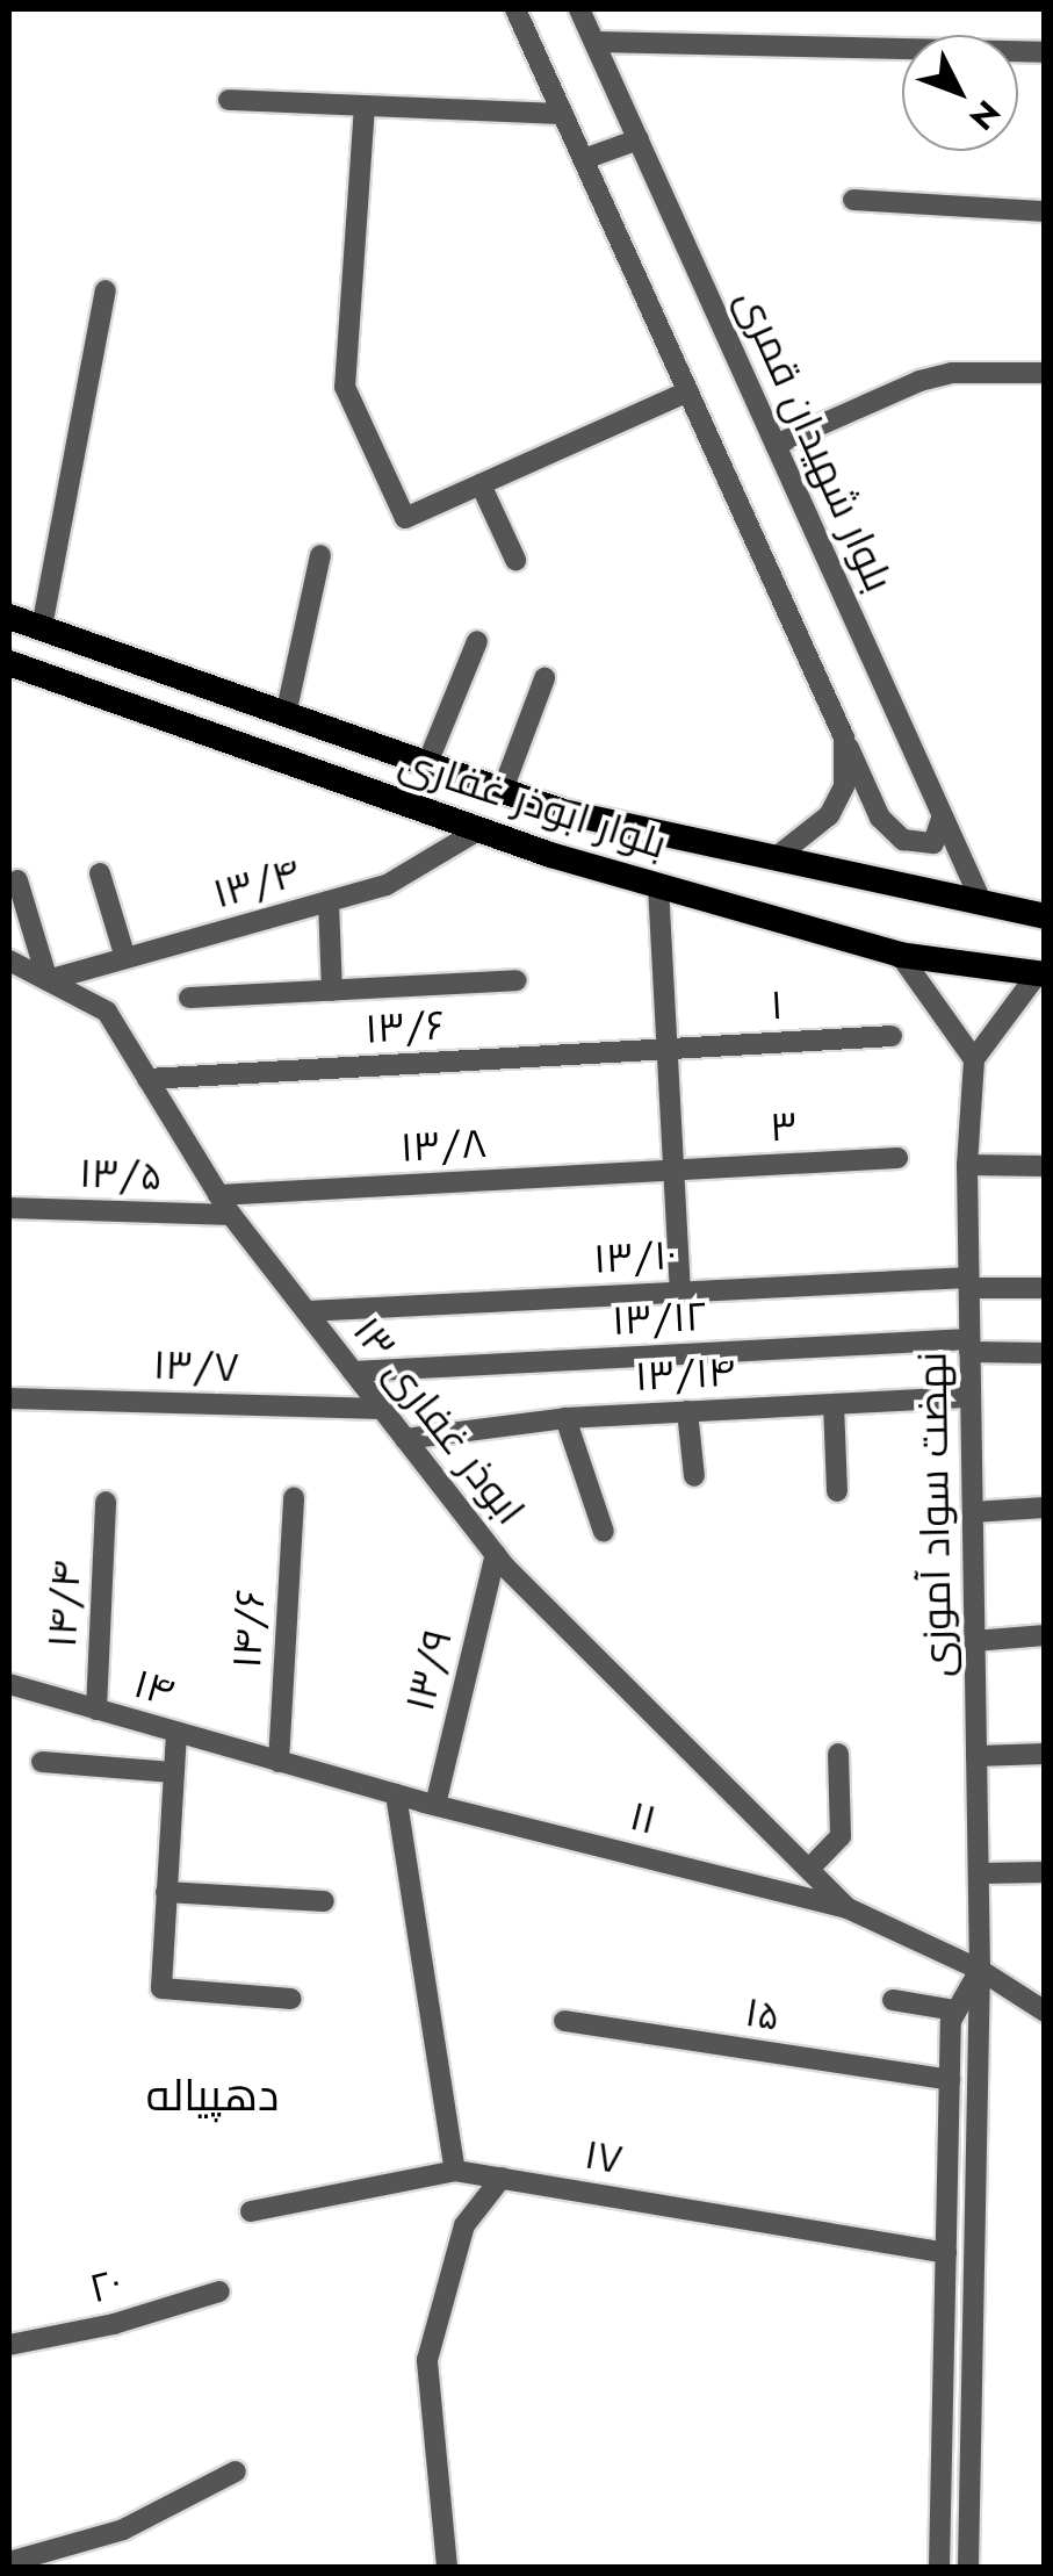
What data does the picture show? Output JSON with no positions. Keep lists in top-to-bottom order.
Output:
{
  "streets": {
    "main road": ["بلوار ابوذر غفاری"],
    "street": [
      "بلوار شهیدان قمری",
      "۱۳/۴",
      "۱",
      "۱۳/۶",
      "۳",
      "۱۳/۸",
      "۱۳/۵",
      "۱۳/۱۰",
      "۱۳/۱۲",
      "۱۳/۷",
      "۱۳/۱۴",
      "۱۳ ابوذر غفاری",
      "نهضت سواد آموزی",
      "۱۴/۴",
      "۱۴/۶",
      "۱۳/۹",
      "۱۴",
      "۱۱",
      "۱۵",
      "۱۷",
      "۲۰"
    ]
  },
  "crossings": [
    ["بلوار شهیدان قمری", "بلوار ابوذر غفاری"],
    ["بلوار ابوذر غفاری", "۱۳/۴"],
    ["۱۳/۴", "۱۳ ابوذر غفاری"],
    ["۱", "۱۳/۶"],
    ["۱۳/۶", "۱۳ ابوذر غفاری"],
    ["۳", "۱۳/۸"],
    ["۱۳/۸", "۱۳ ابوذر غفاری"],
    ["۱۳/۵", "۱۳ ابوذر غفاری"],
    ["۱۳/۱۰", "۱۳ ابوذر غفاری"],
    ["۱۳/۱۰", "نهضت سواد آموزی"],
    ["۱۳/۱۲", "۱۳ ابوذر غفاری"],
    ["۱۳/۱۲", "نهضت سواد آموزی"],
    ["۱۳/۷", "۱۳ ابوذر غفاری"],
    ["۱۳/۱۴", "۱۳ ابوذر غفاری"],
    ["۱۳/۱۴", "نهضت سواد آموزی"],
    ["۱۳ ابوذر غفاری", "۱۳/۹"],
    ["۱۳ ابوذر غفاری", "۱۱"],
    ["نهضت سواد آموزی", "۱۱"],
    ["۱۴/۴", "۱۴"],
    ["۱۴/۶", "۱۴"],
    ["۱۴/۶", "۱۱"],
    ["۱۳/۹", "۱۱"],
    ["۱۴", "۱۱"]
  ],
  "districts": ["دهپیاله"],
  "north": "bottom right"
}
